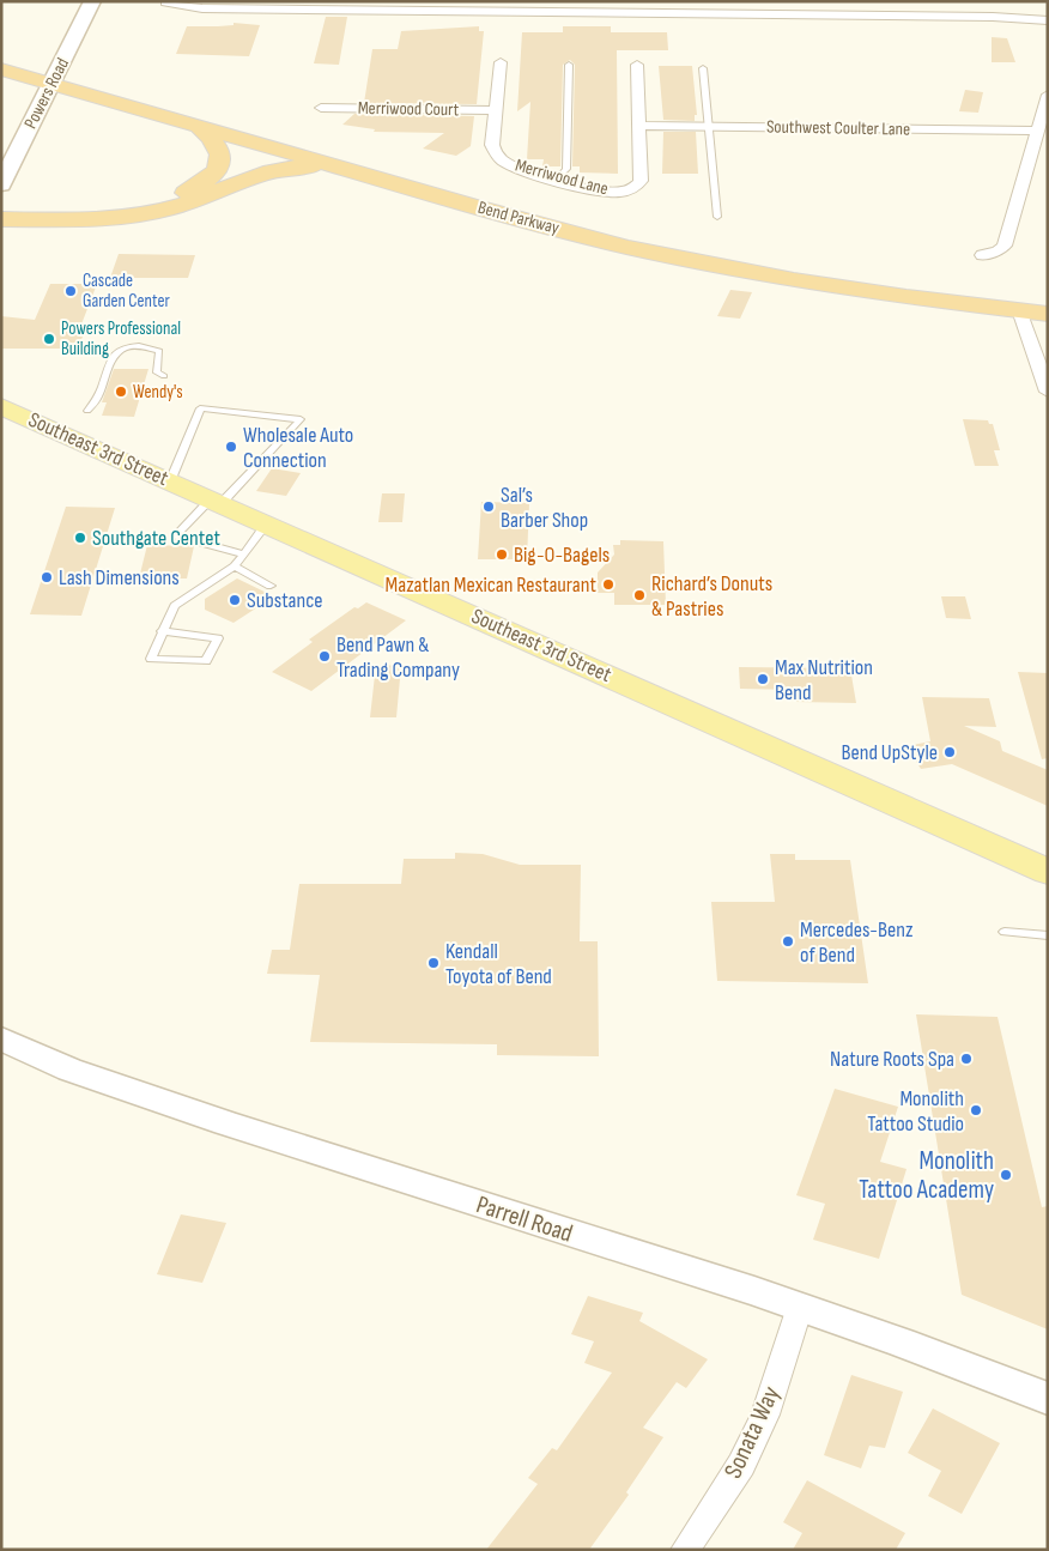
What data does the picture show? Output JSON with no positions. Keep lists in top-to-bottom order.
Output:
{
  "streets": {
    "highway": ["Bend Parkway"],
    "main road": ["Powers Road", "Southeast 3rd Street"],
    "street": [
      "Merriwood Court",
      "Southwest Coulter Lane",
      "Merriwood Lane",
      "Parrell Road",
      "Sonata Way"
    ]
  },
  "crossings": [
    ["Powers Road", "Bend Parkway"],
    ["Merriwood Court", "Merriwood Lane"],
    ["Southwest Coulter Lane", "Merriwood Lane"],
    ["Parrell Road", "Sonata Way"]
  ],
  "places": [
    "Cascade Garden Center",
    "Powers Professional Building",
    "Wendy's",
    "Wholesale Auto Connection",
    "Sal’s Barber Shop",
    "Southgate Centet",
    "Big-O-Bagels",
    "Lash Dimensions",
    "Mazatlan Mexican Restaurant",
    "Richard’s Donuts & Pastries",
    "Substance",
    "Bend Pawn & Trading Company",
    "Max Nutrition Bend",
    "Bend UpStyle",
    "Mercedes-Benz of Bend",
    "Kendall Toyota of Bend",
    "Nature Roots Spa",
    "Monolith Tattoo Studio",
    "Monolith Tattoo Academy"
  ]
}
